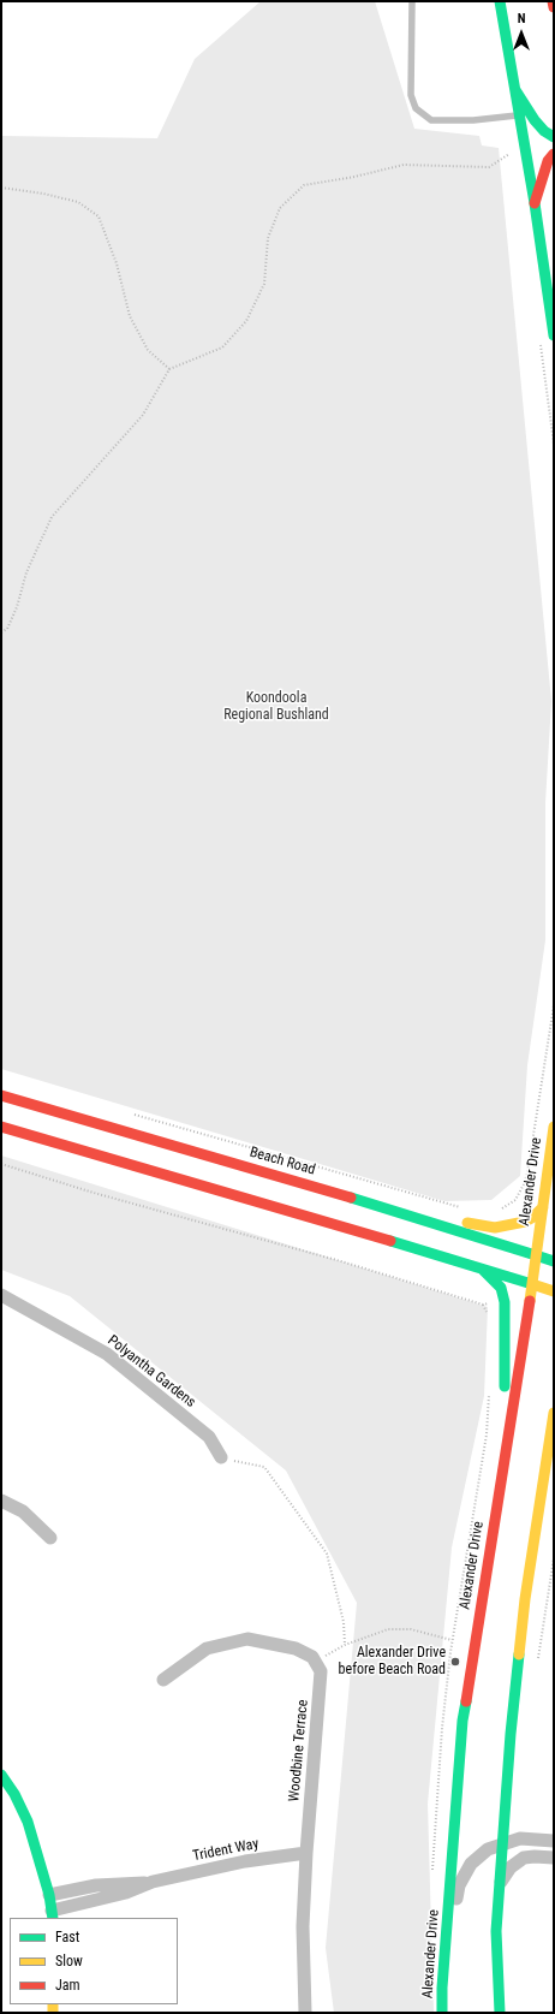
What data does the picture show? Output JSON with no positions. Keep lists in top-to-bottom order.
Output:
{
  "streets": {
    "main road": ["Beach Road", "Alexander Drive"],
    "street": ["Polyantha Gardens", "Woodbine Terrace", "Trident Way"]
  },
  "crossings": [
    ["Beach Road", "Alexander Drive"],
    ["Woodbine Terrace", "Trident Way"]
  ],
  "parks": ["Koondoola Regional Bushland"],
  "places": ["Alexander Drive before Beach Road"],
  "legend": ["Fast", "Slow", "Jam"],
  "north": "top"
}
